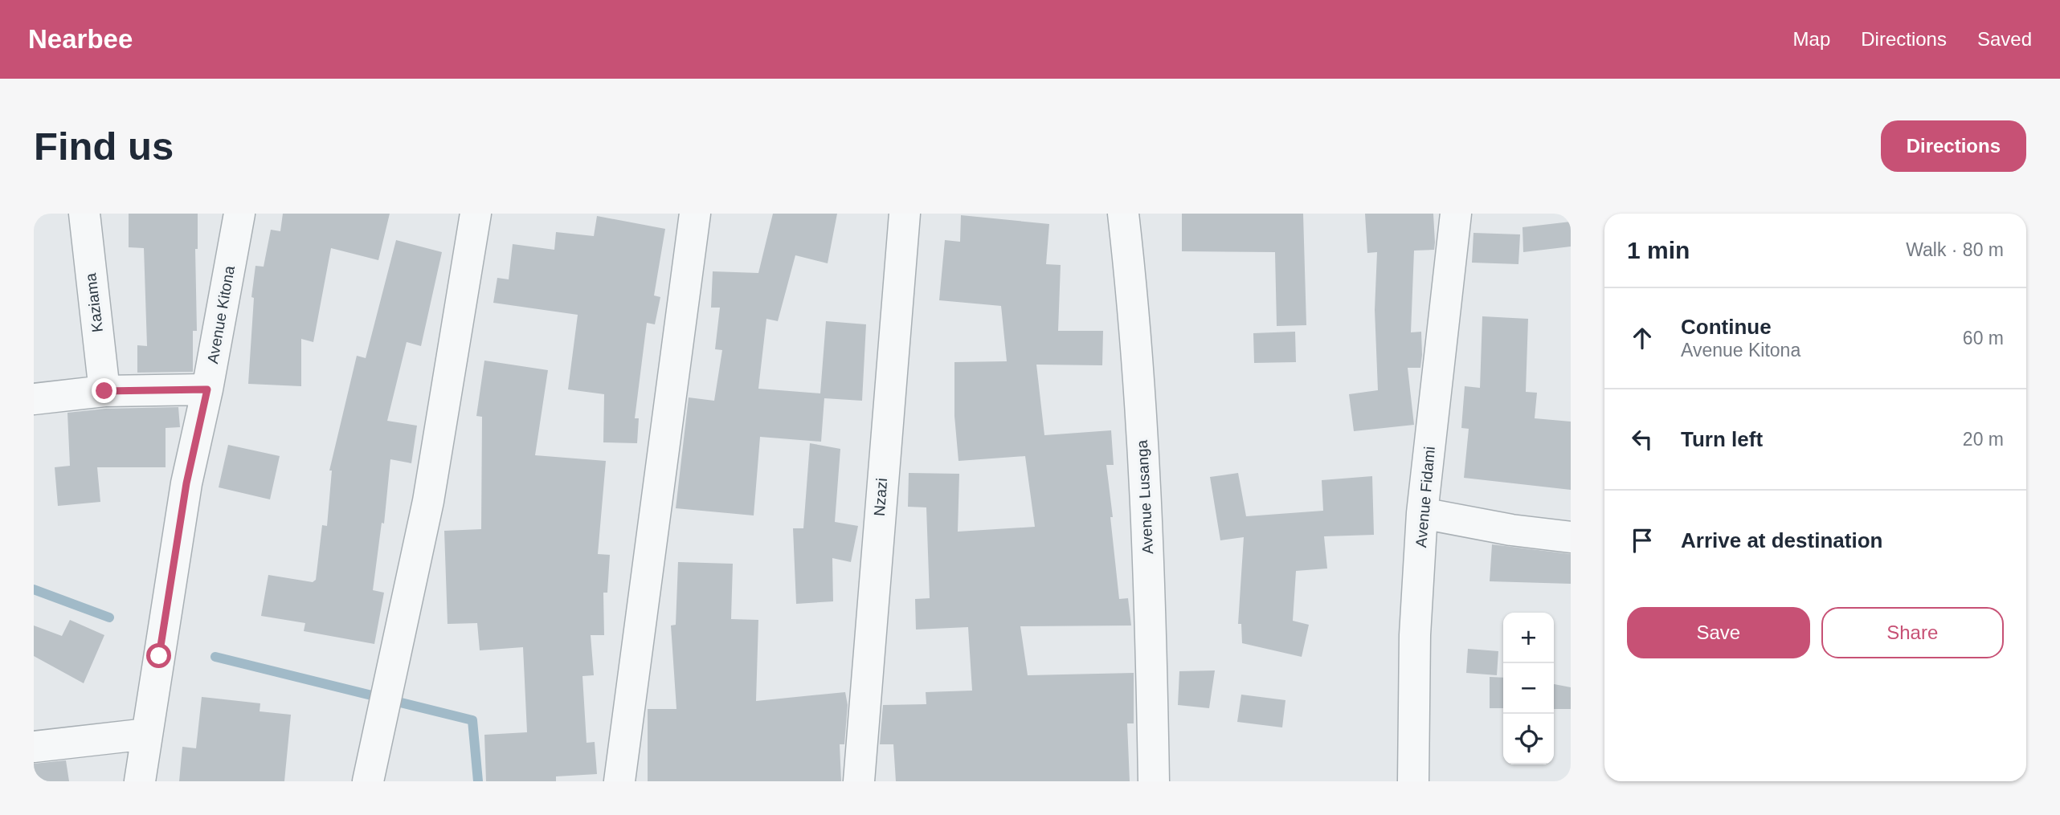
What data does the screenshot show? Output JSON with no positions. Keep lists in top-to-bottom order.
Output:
{
  "streets": {
    "street": [
      "Kaziama",
      "Avenue Kitona",
      "Nzazi",
      "Avenue Lusanga",
      "Avenue Fidami"
    ]
  },
  "page": {
    "header": "Nearbee",
    "nav": ["Map", "Directions", "Saved"],
    "buttons": [
      "Directions",
      ["Save", "Share"]
    ],
    "title": "Find us",
    "heading": ["1 min", "Walk · 80 m"],
    "list": [
      ["Continue", "Avenue Kitona", "60 m"],
      ["Turn left", "20 m"],
      "Arrive at destination"
    ],
    "map_buttons": ["+", "−"]
  }
}
